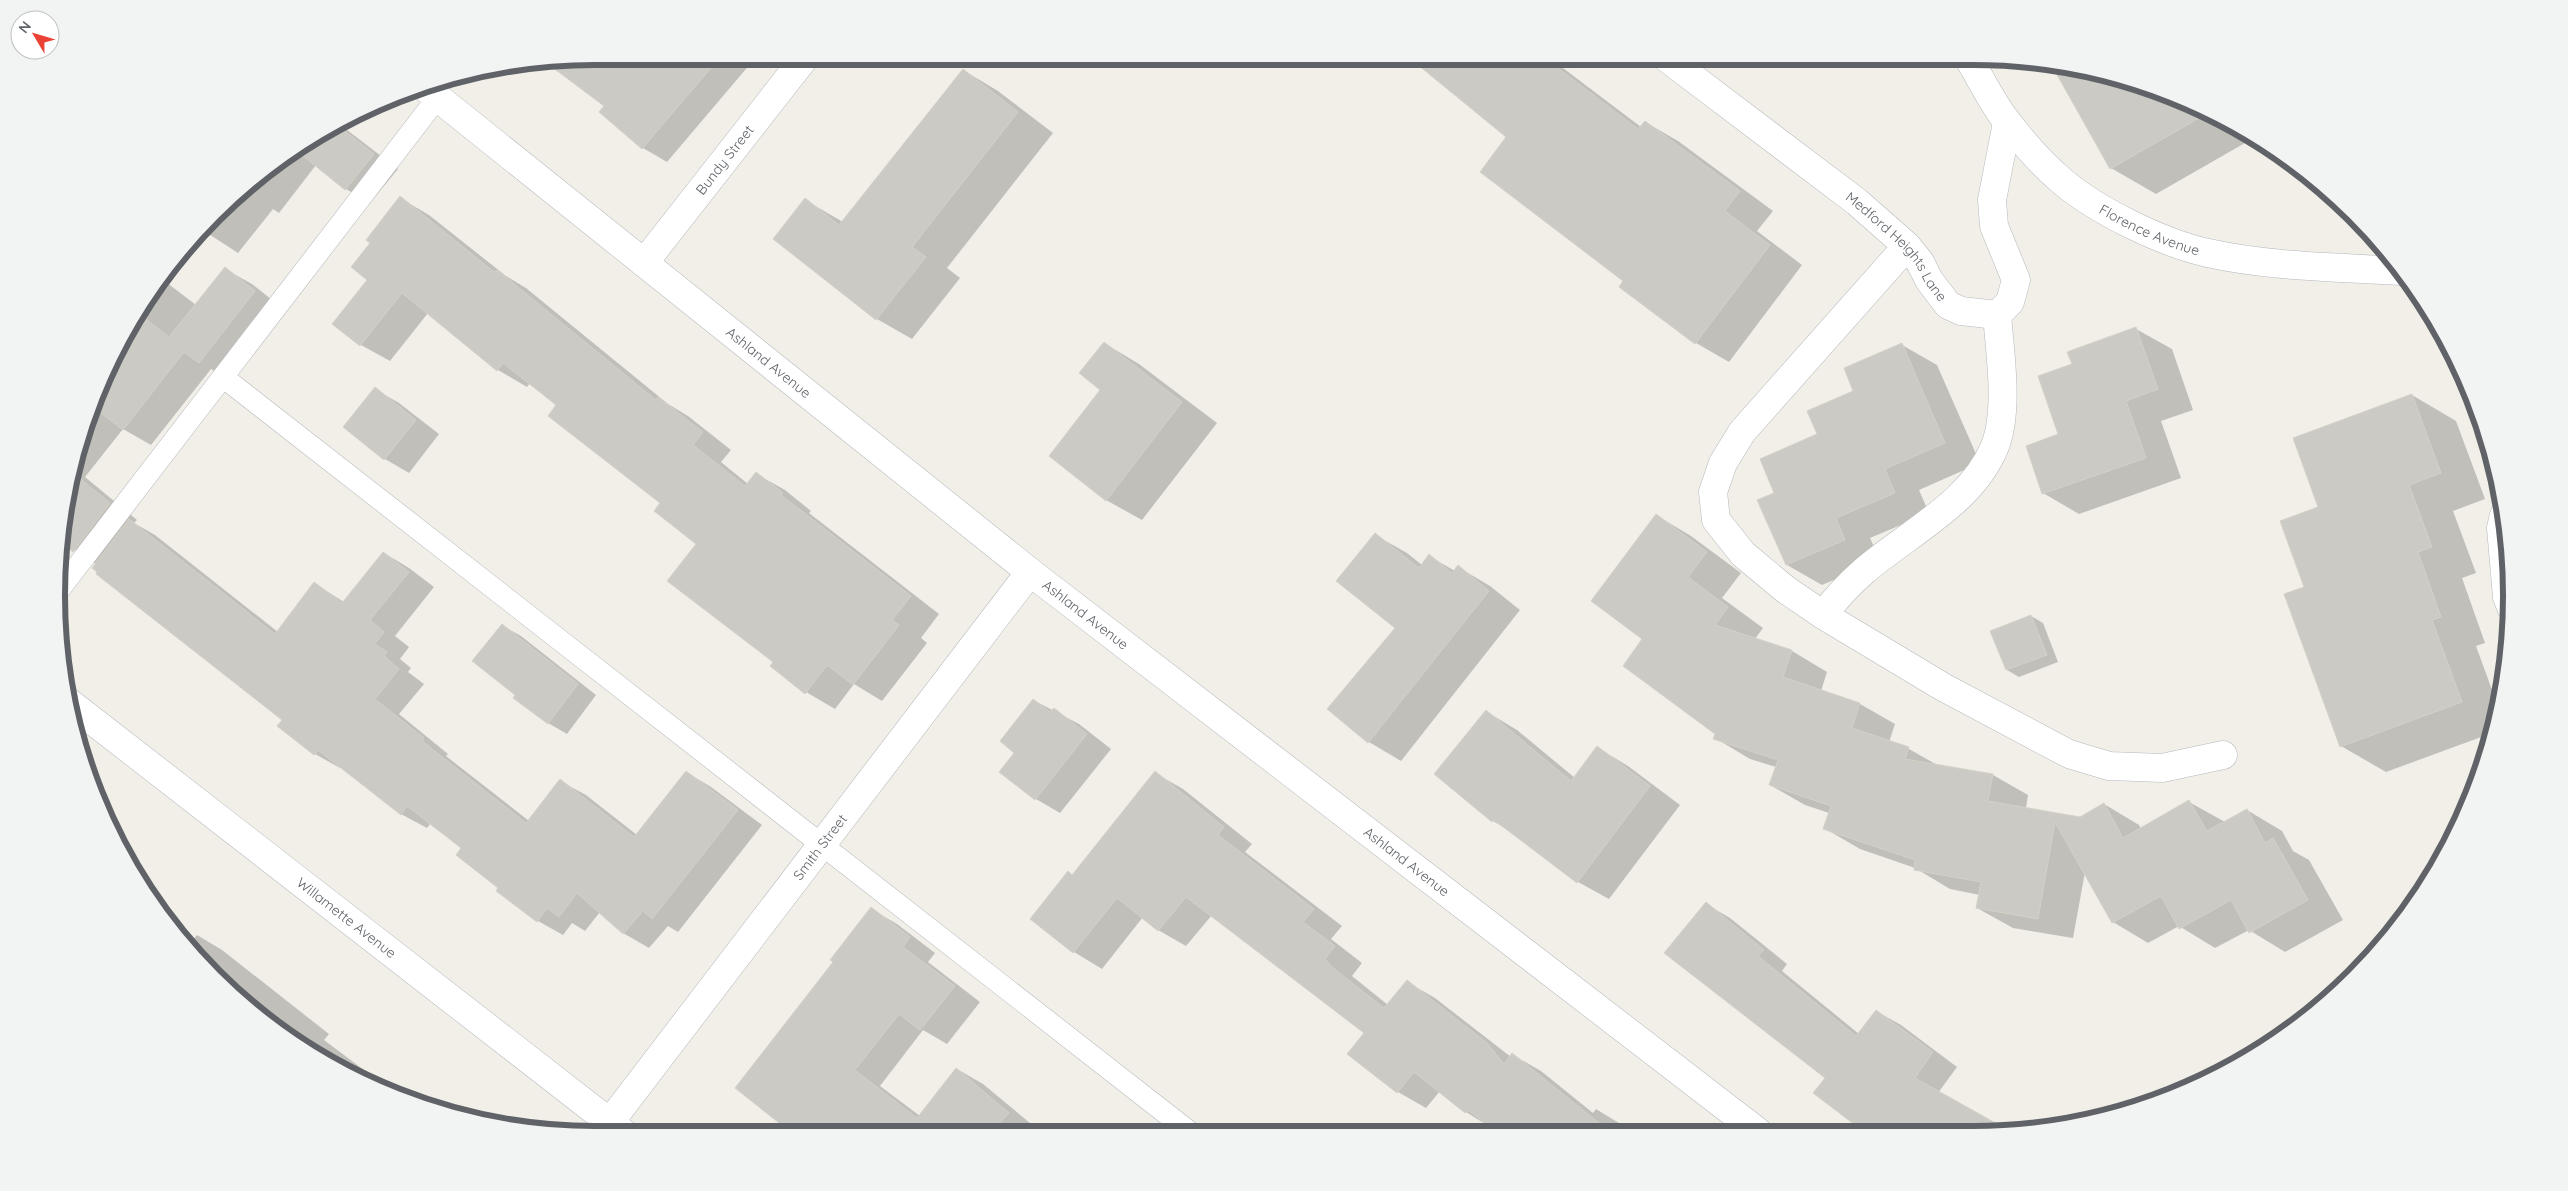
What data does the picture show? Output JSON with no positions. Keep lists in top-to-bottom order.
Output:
{
  "streets": {
    "street": [
      "Bundy Street",
      "Florence Avenue",
      "Medford Heights Lane",
      "Ashland Avenue",
      "Smith Street",
      "Willamette Avenue"
    ]
  },
  "crossings": [
    ["Bundy Street", "Ashland Avenue"],
    ["Ashland Avenue", "Smith Street"]
  ],
  "north": "top left"
}
